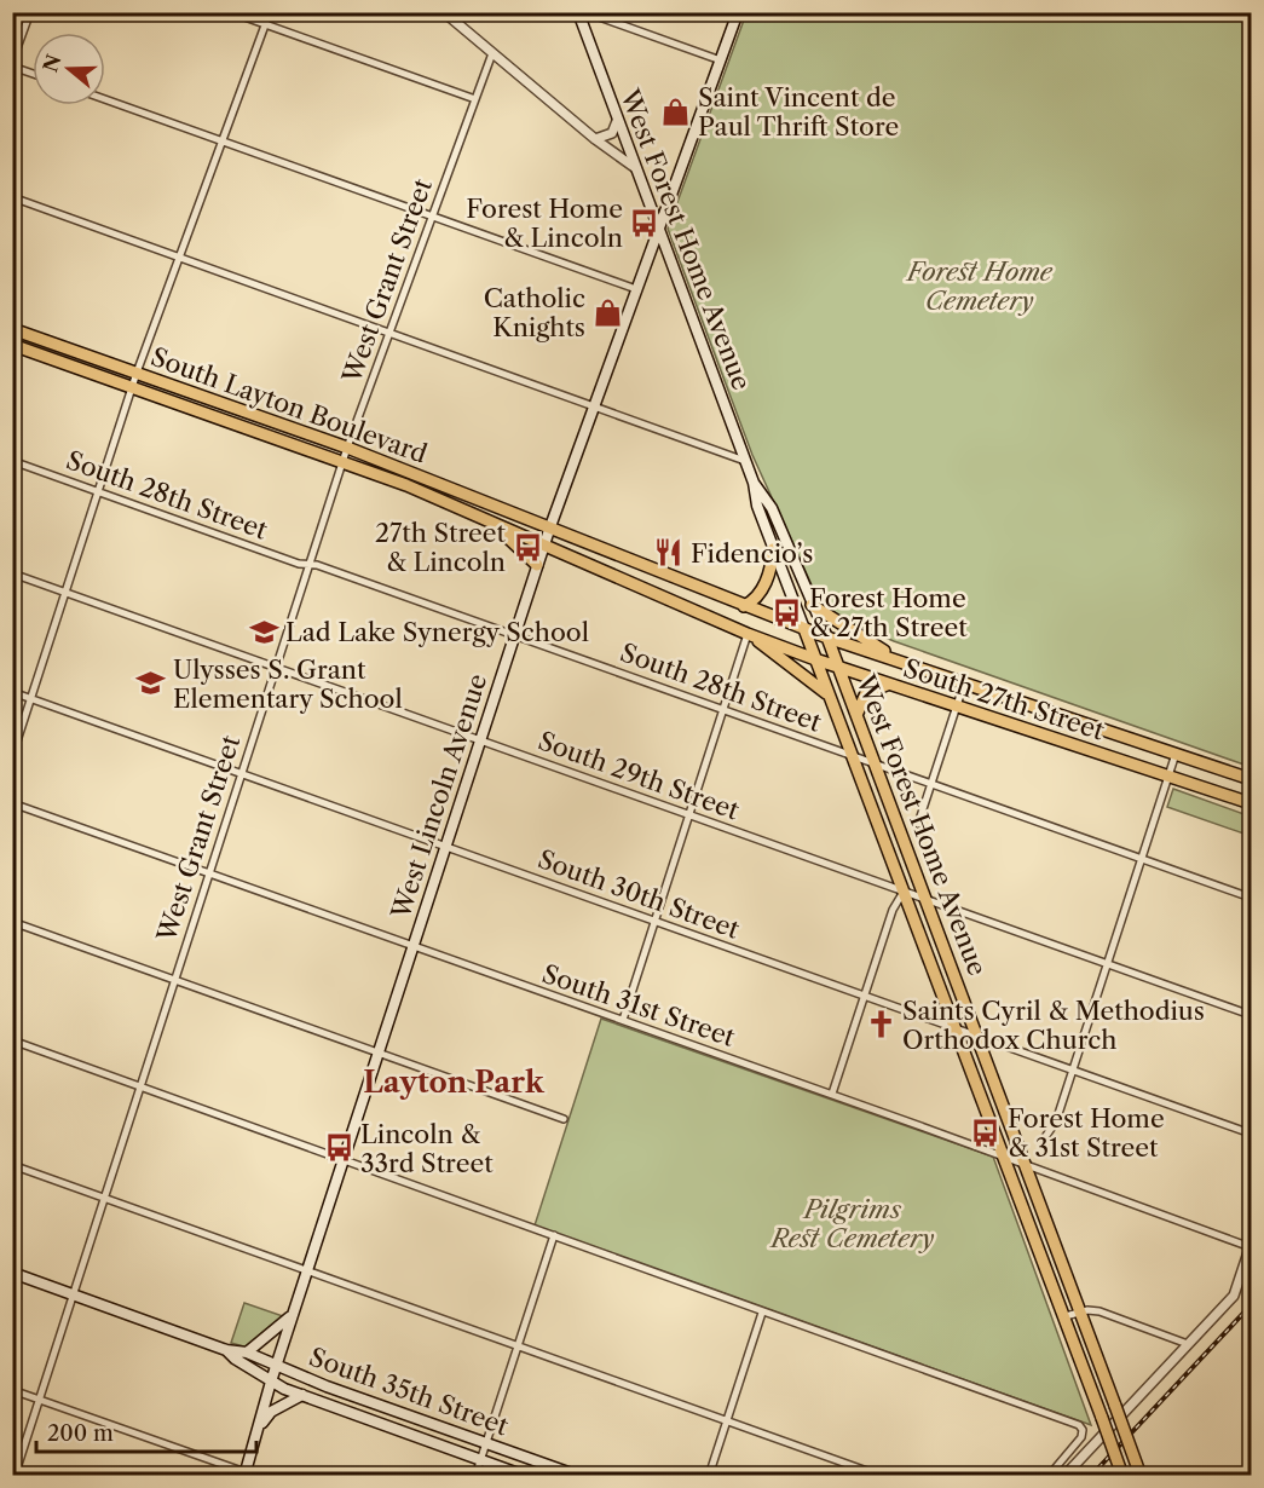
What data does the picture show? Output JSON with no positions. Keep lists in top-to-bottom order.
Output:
{
  "streets": {
    "main road": [
      "West Forest Home Avenue",
      "South Layton Boulevard",
      "South 27th Street",
      "West Lincoln Avenue",
      "South 35th Street"
    ],
    "street": [
      "West Grant Street",
      "South 28th Street",
      "South 29th Street",
      "South 30th Street",
      "South 31st Street"
    ]
  },
  "crossings": [
    ["West Forest Home Avenue", "South 28th Street"],
    ["West Forest Home Avenue", "South 27th Street"],
    ["West Forest Home Avenue", "South 29th Street"],
    ["West Forest Home Avenue", "West Lincoln Avenue"],
    ["West Forest Home Avenue", "South 30th Street"],
    ["West Forest Home Avenue", "South 31st Street"],
    ["West Grant Street", "South Layton Boulevard"],
    ["West Grant Street", "South 28th Street"],
    ["West Grant Street", "South 29th Street"],
    ["West Grant Street", "South 30th Street"],
    ["West Grant Street", "South 31st Street"],
    ["West Grant Street", "South 35th Street"],
    ["South Layton Boulevard", "South 27th Street"],
    ["South Layton Boulevard", "West Lincoln Avenue"],
    ["South 28th Street", "West Lincoln Avenue"],
    ["South 27th Street", "West Lincoln Avenue"],
    ["South 29th Street", "West Lincoln Avenue"],
    ["West Lincoln Avenue", "South 30th Street"],
    ["West Lincoln Avenue", "South 31st Street"],
    ["West Lincoln Avenue", "South 35th Street"]
  ],
  "districts": ["Layton Park"],
  "parks": ["Forest Home Cemetery", "Pilgrims Rest Cemetery"],
  "places": {
    "shop": ["Saint Vincent de Paul Thrift Store", "Catholic Knights"],
    "bus stop": [
      "Forest Home & Lincoln",
      "27th Street & Lincoln",
      "Forest Home & 27th Street",
      "Forest Home & 31st Street",
      "Lincoln & 33rd Street"
    ],
    "restaurant": ["Fidencio’s"],
    "school or university": ["Lad Lake Synergy School", "Ulysses S. Grant Elementary School"],
    "church": ["Saints Cyril & Methodius Orthodox Church"]
  },
  "scale_bar": "200 m",
  "north": "left"
}
